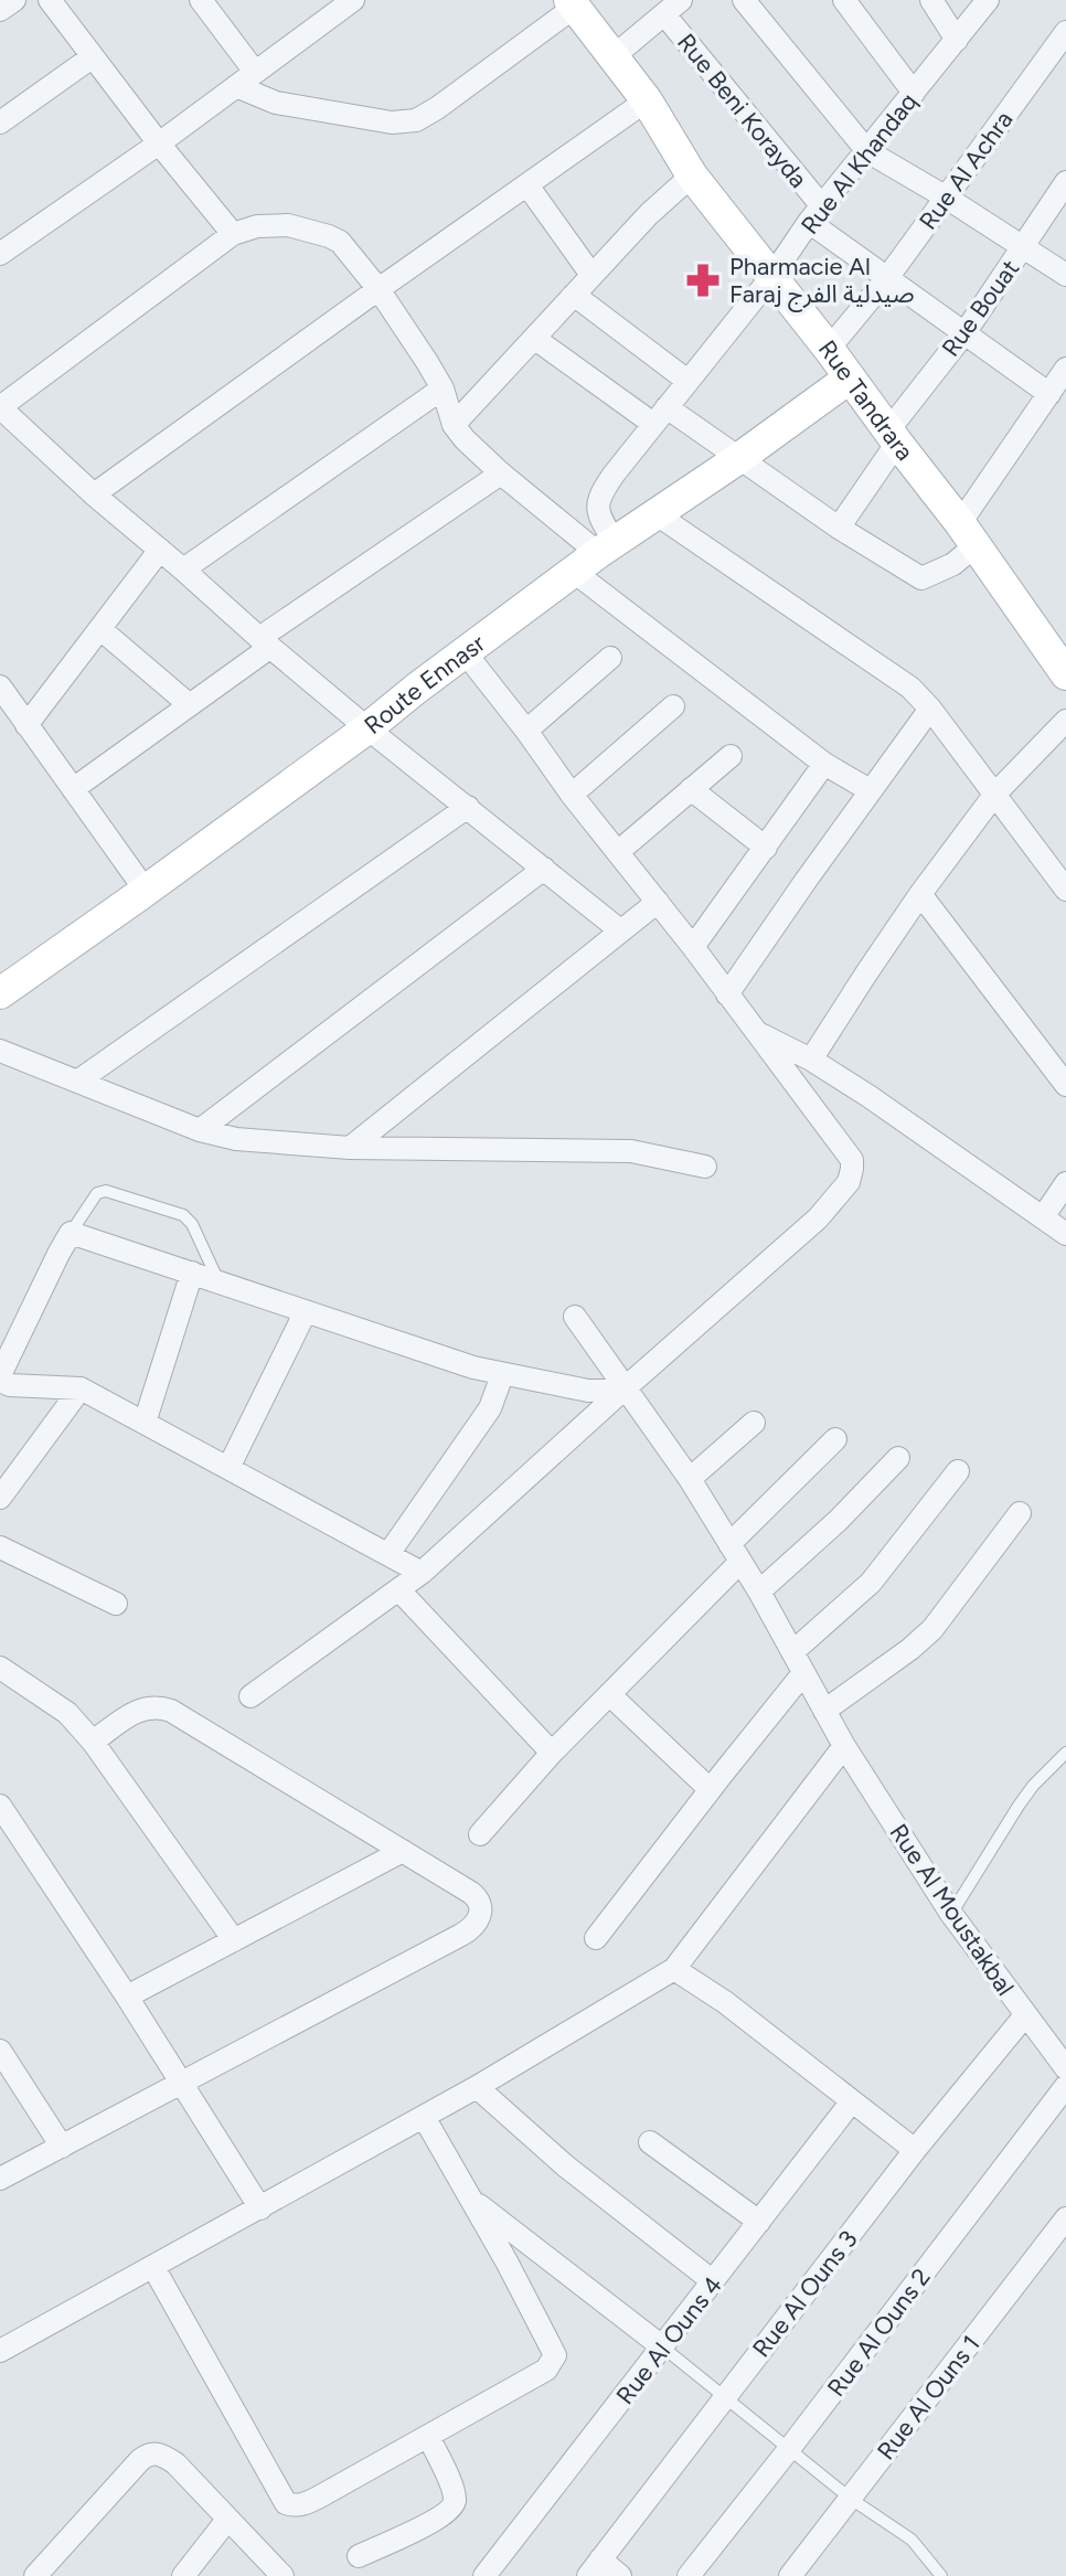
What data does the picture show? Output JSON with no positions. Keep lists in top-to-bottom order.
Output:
{
  "streets": {
    "main road": ["Rue Tandrara", "Route Ennasr"],
    "street": [
      "Rue Beni Korayda",
      "Rue Al Khandaq",
      "Rue Al Achra",
      "Rue Bouat",
      "Rue Al Moustakbal",
      "Rue Al Ouns 3",
      "Rue Al Ouns 2",
      "Rue Al Ouns 4",
      "Rue Al Ouns 1"
    ]
  },
  "crossings": [
    ["Rue Beni Korayda", "Rue Al Khandaq"],
    ["Rue Beni Korayda", "Rue Al Achra"],
    ["Rue Beni Korayda", "Rue Bouat"],
    ["Rue Al Khandaq", "Rue Tandrara"],
    ["Rue Al Khandaq", "Route Ennasr"],
    ["Rue Al Achra", "Rue Tandrara"],
    ["Rue Bouat", "Rue Tandrara"],
    ["Rue Tandrara", "Route Ennasr"],
    ["Rue Al Moustakbal", "Rue Al Ouns 3"]
  ],
  "places": {
    "pharmacy": ["Pharmacie Al Faraj صيدلية الفرج"]
  }
}
